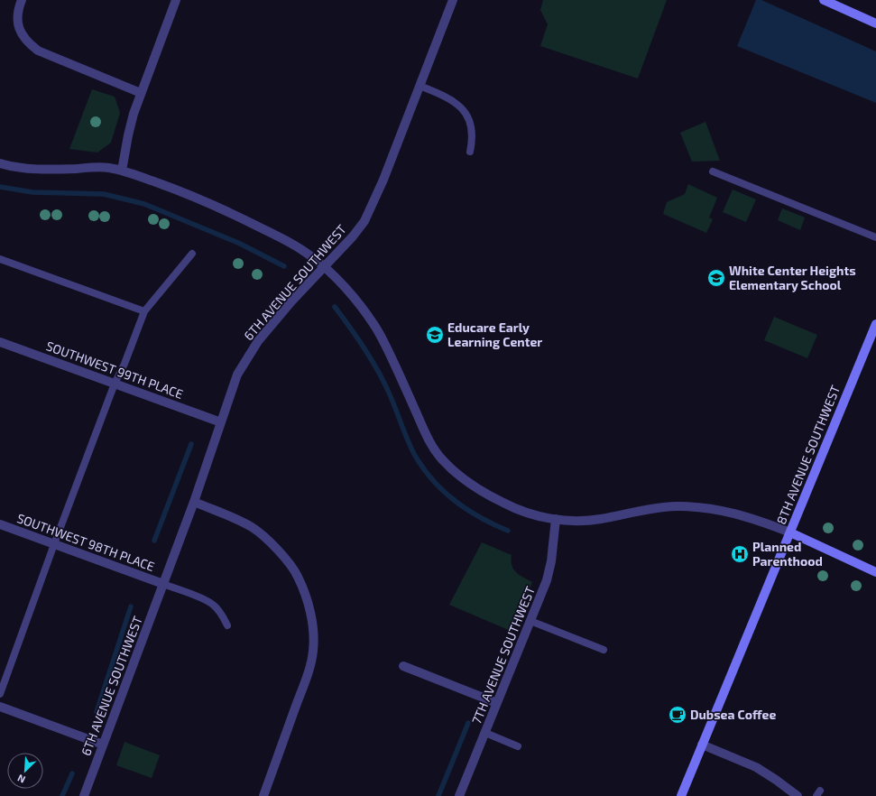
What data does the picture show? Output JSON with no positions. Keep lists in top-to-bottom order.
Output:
{
  "streets": {
    "street": [
      "6TH AVENUE SOUTHWEST",
      "SOUTHWEST 99TH PLACE",
      "8TH AVENUE SOUTHWEST",
      "SOUTHWEST 98TH PLACE",
      "7TH AVENUE SOUTHWEST"
    ]
  },
  "crossings": [
    ["6TH AVENUE SOUTHWEST", "SOUTHWEST 99TH PLACE"],
    ["6TH AVENUE SOUTHWEST", "SOUTHWEST 98TH PLACE"]
  ],
  "places": {
    "school or university": ["White Center Heights Elementary School", "Educare Early Learning Center"],
    "hospital": ["Planned Parenthood"],
    "cafe": ["Dubsea Coffee"]
  },
  "north": "bottom left"
}
